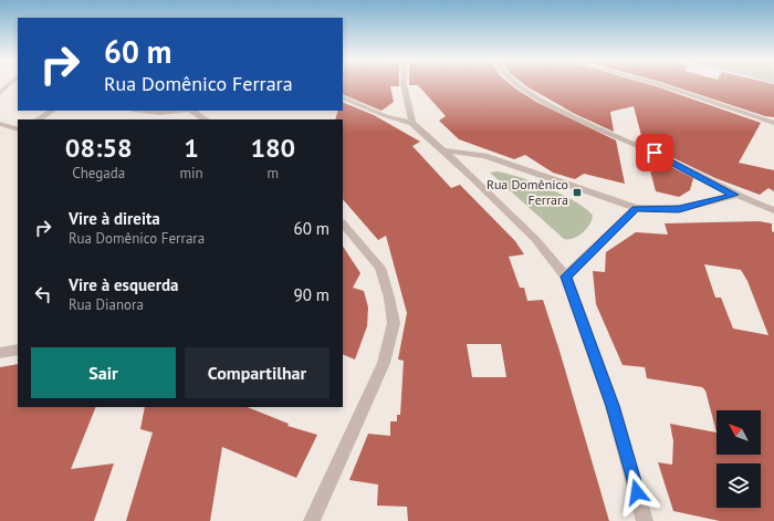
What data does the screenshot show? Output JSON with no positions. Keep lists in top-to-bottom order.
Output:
{
  "places": {
    "transit": ["Rua Domênico Ferrara"]
  },
  "north": "top left",
  "page": {
    "turn": ["60 m", "Rua Domênico Ferrara"],
    "eta": [
      "08:58",
      "Chegada",
      "1",
      "min",
      "180",
      "m"
    ],
    "list": [
      {
        "name": "Vire à direita",
        "note": "Rua Domênico Ferrara",
        "value": "60 m"
      },
      {
        "name": "Vire à esquerda",
        "note": "Rua Dianora",
        "value": "90 m"
      }
    ],
    "buttons": ["Sair", "Compartilhar"]
  }
}
